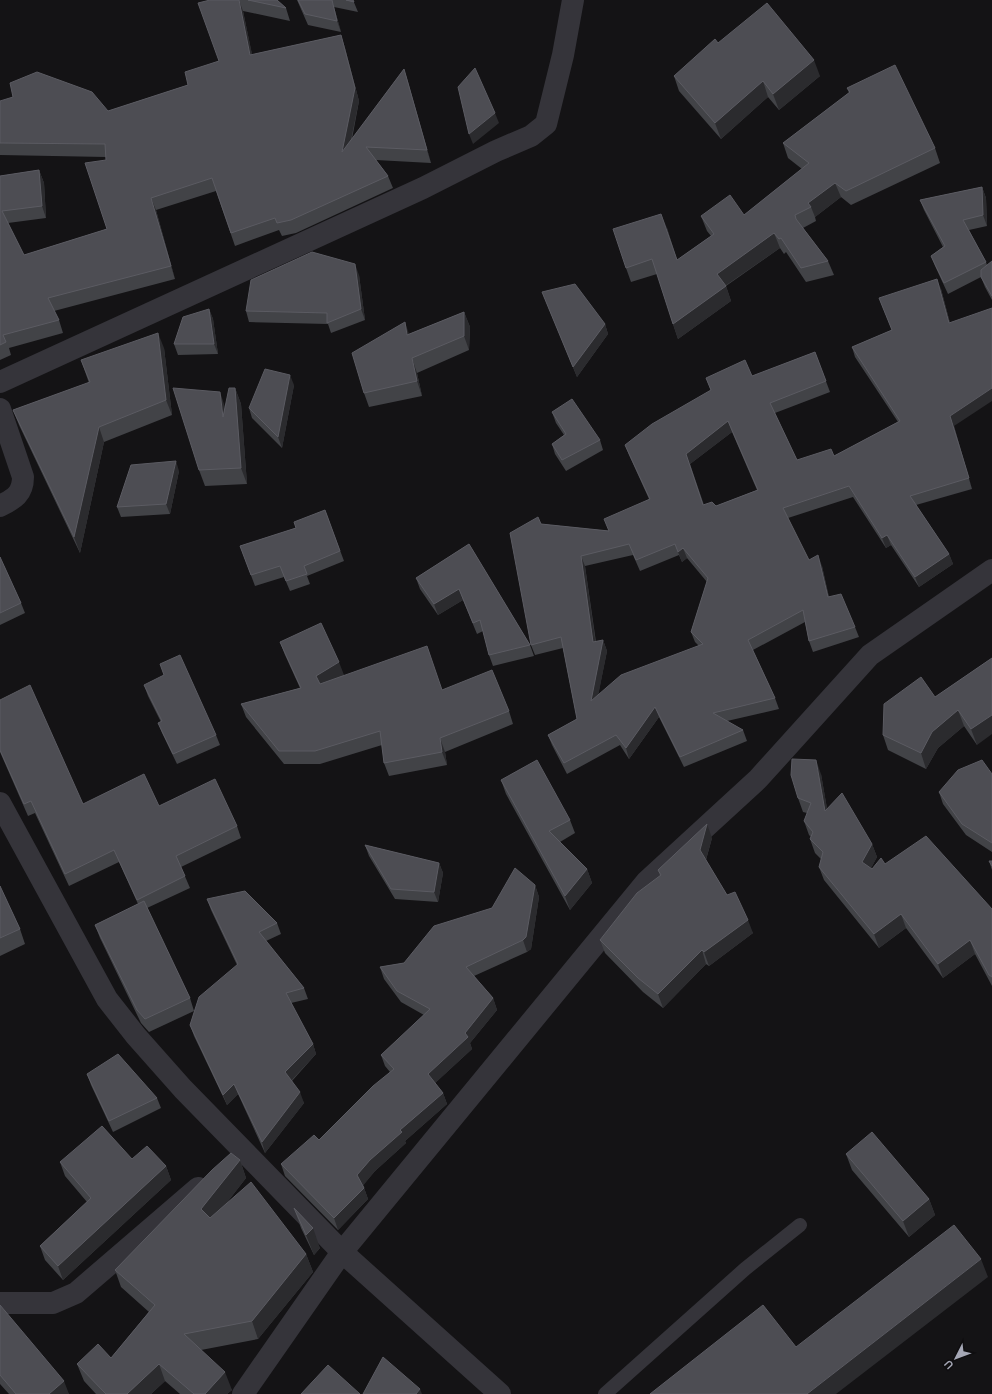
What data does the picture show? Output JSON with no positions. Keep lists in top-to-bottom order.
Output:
{
  "north": "bottom left"
}
